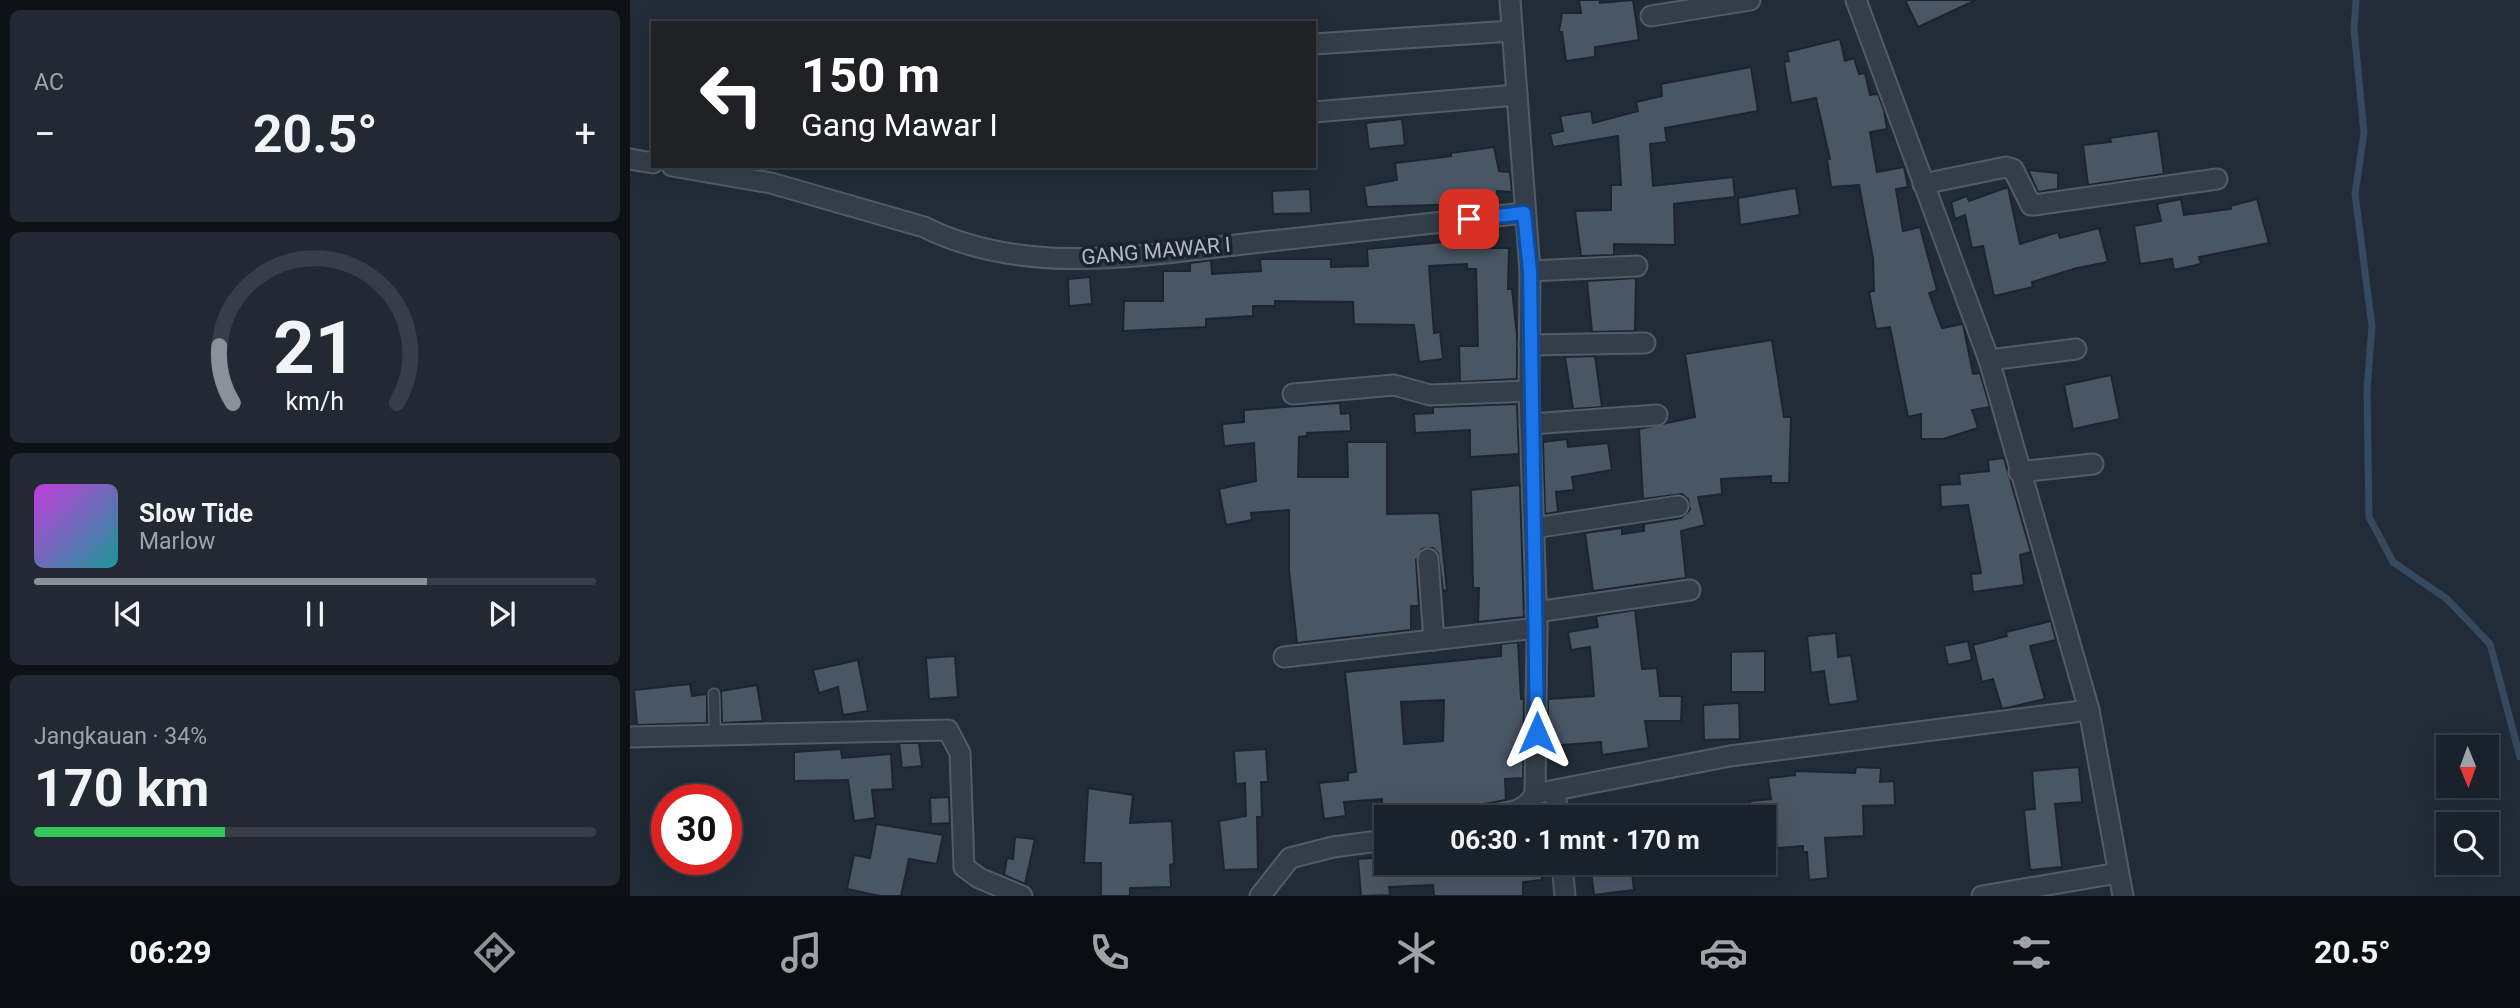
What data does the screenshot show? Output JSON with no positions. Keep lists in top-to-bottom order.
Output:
{
  "streets": {
    "street": ["GANG MAWAR I"]
  },
  "north": "bottom",
  "page": {
    "tile": [
      "AC",
      ["Jangkauan · 34%", "170 km"]
    ],
    "turn": ["150 m", "Gang Mawar I"],
    "heat": ["−", "20.5°", "+"],
    "song": ["Slow Tide", "Marlow"],
    "limit": "30",
    "trip": "06:30 · 1 mnt · 170 m",
    "tabs": ["06:29", "20.5°"],
    "gauge": ["21", "km/h"]
  }
}
